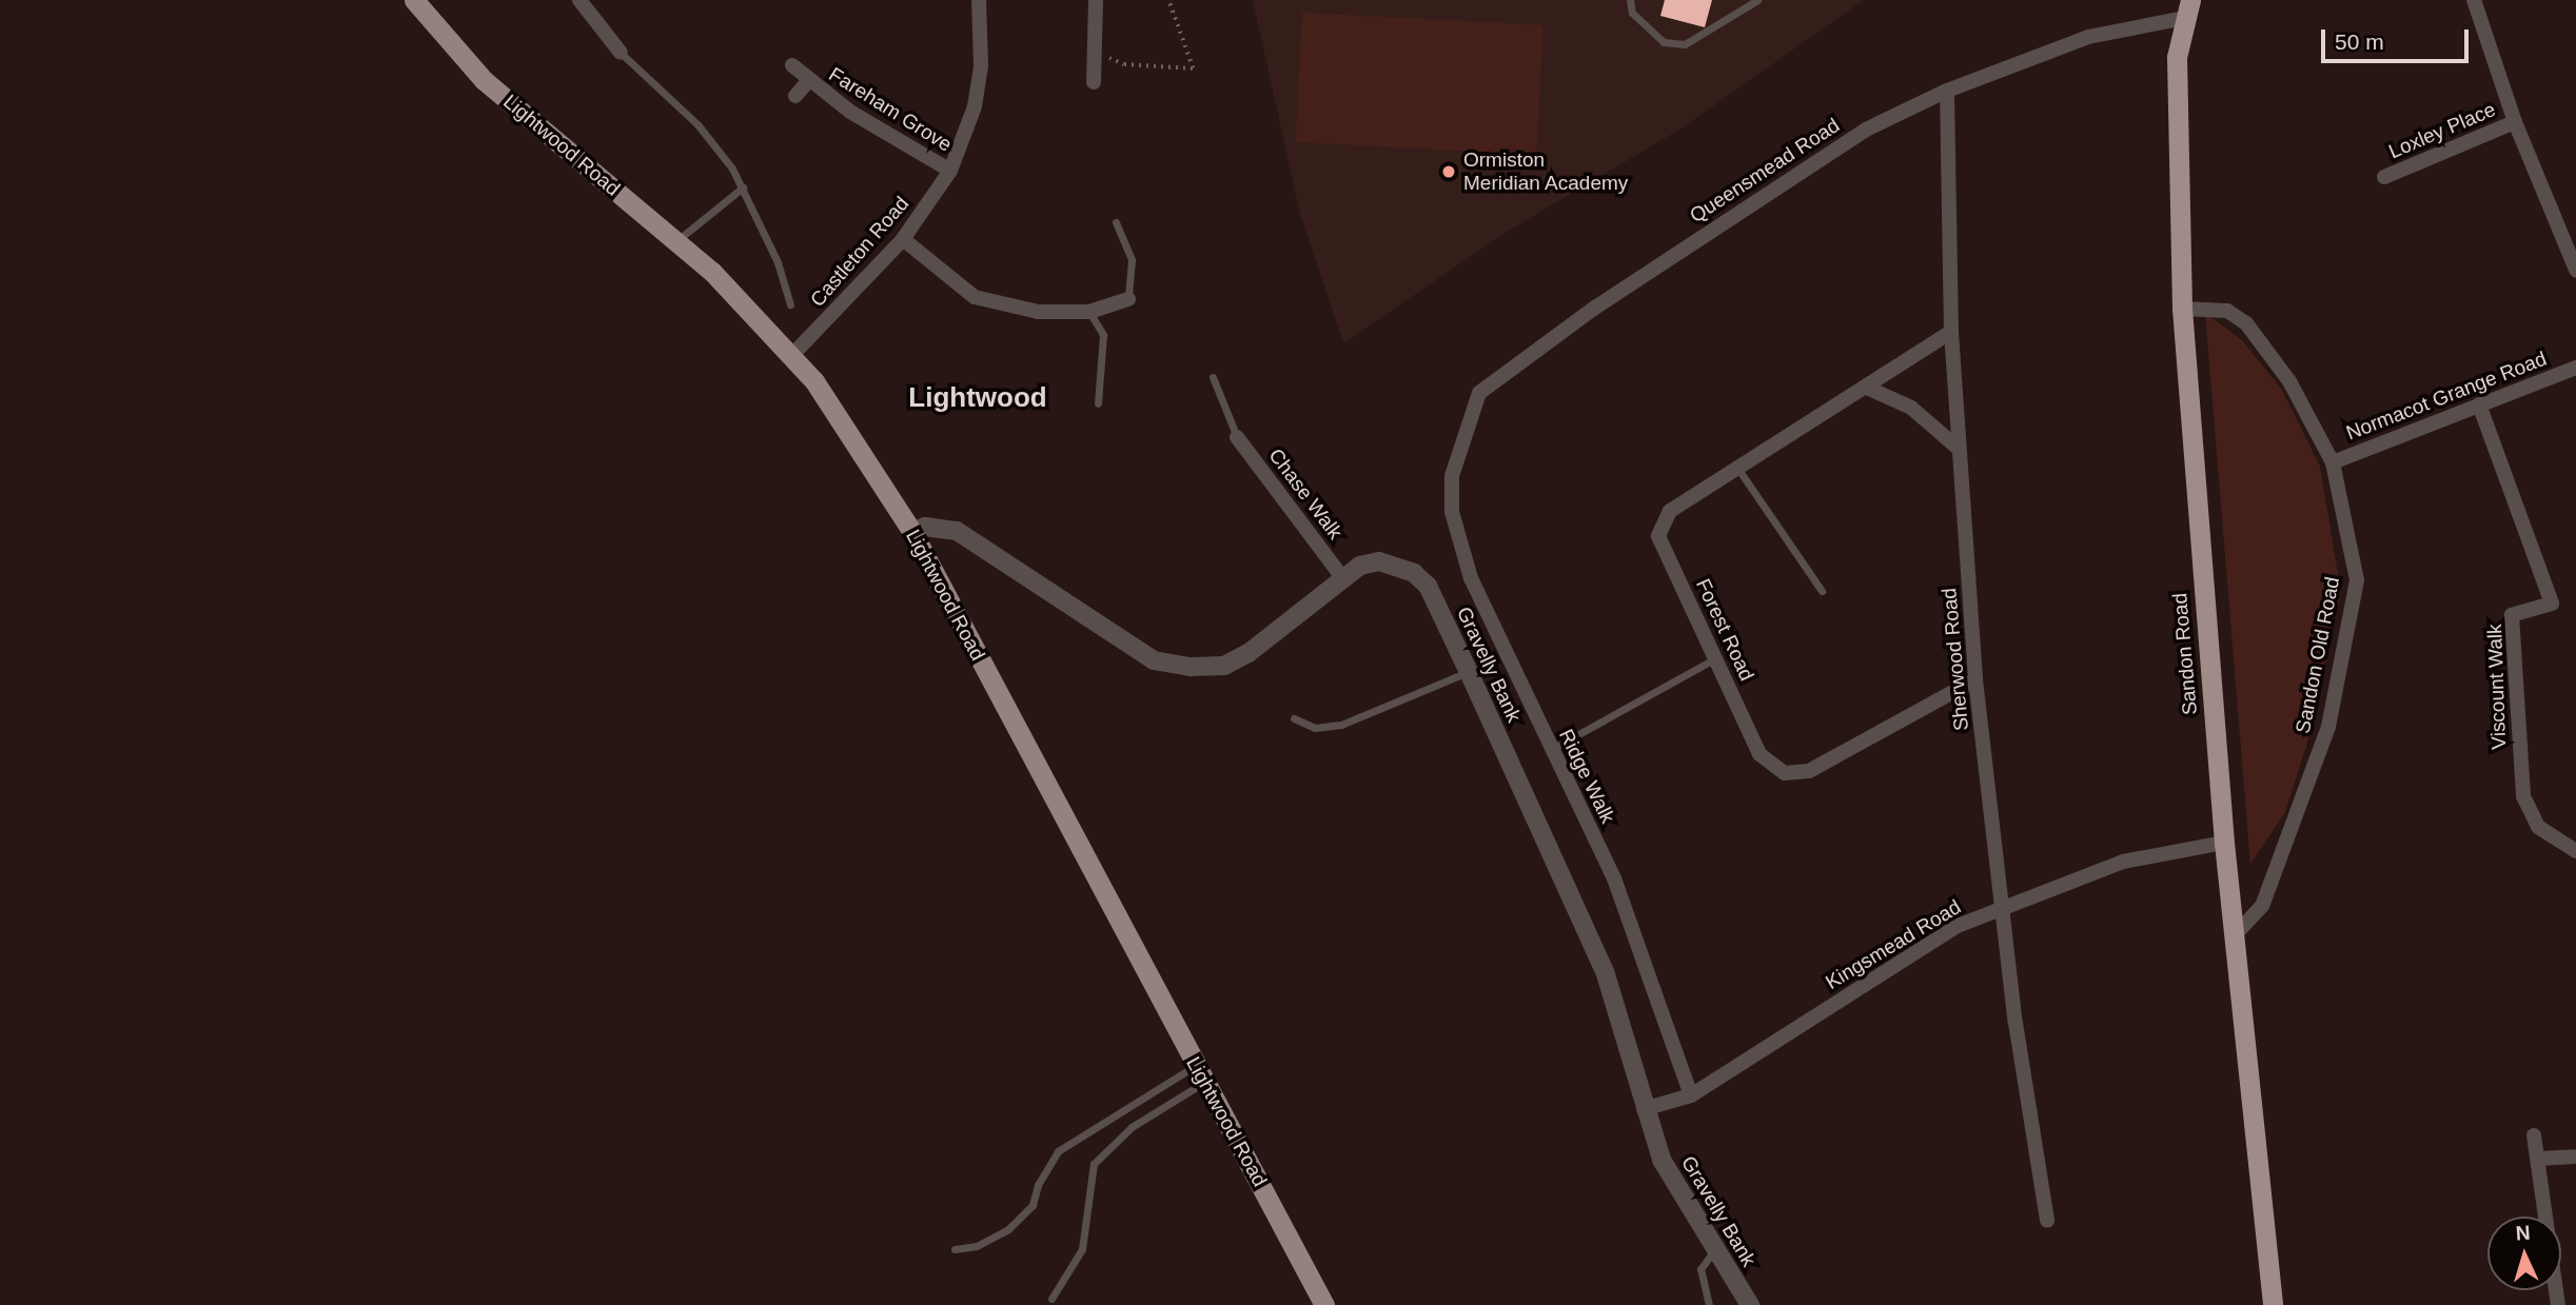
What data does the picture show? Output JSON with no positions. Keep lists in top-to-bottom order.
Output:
{
  "streets": {
    "highway": ["Sandon Road"],
    "main road": ["Lightwood Road"],
    "street": [
      "Fareham Grove",
      "Loxley Place",
      "Queensmead Road",
      "Castleton Road",
      "Normacot Grange Road",
      "Chase Walk",
      "Forest Road",
      "Sandon Old Road",
      "Sherwood Road",
      "Gravelly Bank",
      "Viscount Walk",
      "Ridge Walk",
      "Kingsmead Road"
    ]
  },
  "crossings": [
    ["Fareham Grove", "Castleton Road"],
    ["Lightwood Road", "Castleton Road"],
    ["Lightwood Road", "Gravelly Bank"],
    ["Queensmead Road", "Sandon Road"],
    ["Queensmead Road", "Sherwood Road"],
    ["Queensmead Road", "Ridge Walk"],
    ["Normacot Grange Road", "Sandon Old Road"],
    ["Normacot Grange Road", "Viscount Walk"],
    ["Chase Walk", "Gravelly Bank"],
    ["Forest Road", "Sherwood Road"],
    ["Sandon Road", "Sandon Old Road"],
    ["Sandon Road", "Kingsmead Road"],
    ["Sherwood Road", "Kingsmead Road"],
    ["Gravelly Bank", "Kingsmead Road"],
    ["Ridge Walk", "Kingsmead Road"]
  ],
  "districts": ["Lightwood"],
  "places": ["Ormiston Meridian Academy"],
  "scale_bar": "50 m",
  "north": "top"
}
